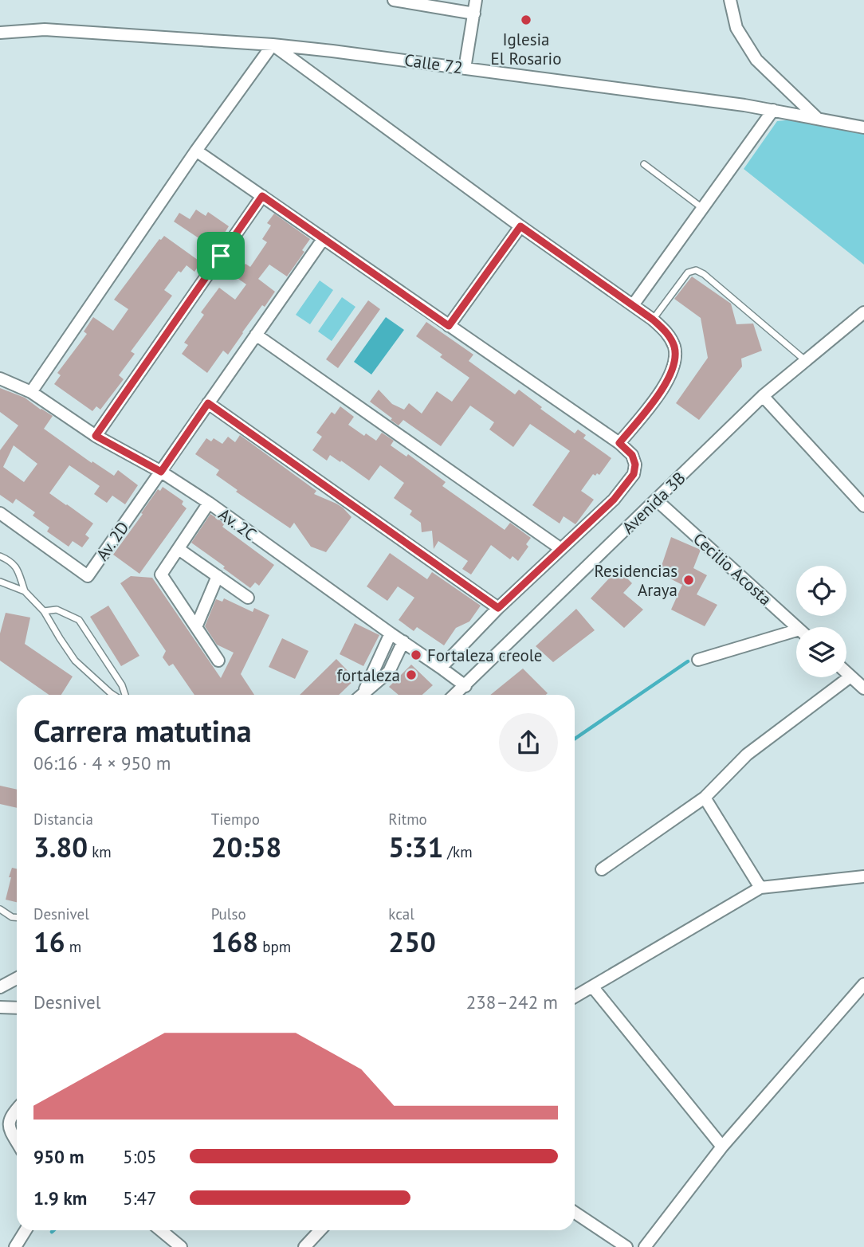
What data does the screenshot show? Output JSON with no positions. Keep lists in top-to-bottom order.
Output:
{
  "streets": {
    "street": [
      "Calle 72",
      "Avenida 3B",
      "Av. 2C",
      "Av. 2D",
      "Cecilio Acosta"
    ]
  },
  "crossings": [
    ["Avenida 3B", "Av. 2C"],
    ["Avenida 3B", "Cecilio Acosta"],
    ["Av. 2C", "Av. 2D"]
  ],
  "places": [
    "Iglesia El Rosario",
    "Residencias Araya",
    "Fortaleza creole",
    "fortaleza"
  ],
  "page": {
    "heading": ["Carrera matutina", "06:16 · 4 × 950 m"],
    "stats": [
      ["Distancia", "3.80 km"],
      ["Tiempo", "20:58"],
      ["Ritmo", "5:31 /km"],
      ["Desnivel", "16 m"],
      ["Pulso", "168 bpm"],
      ["kcal", "250"]
    ],
    "chart": ["Desnivel", "238–242 m"],
    "list": [
      {
        "name": "950 m",
        "note": "5:05"
      },
      {
        "name": "1.9 km",
        "note": "5:47"
      }
    ]
  }
}
